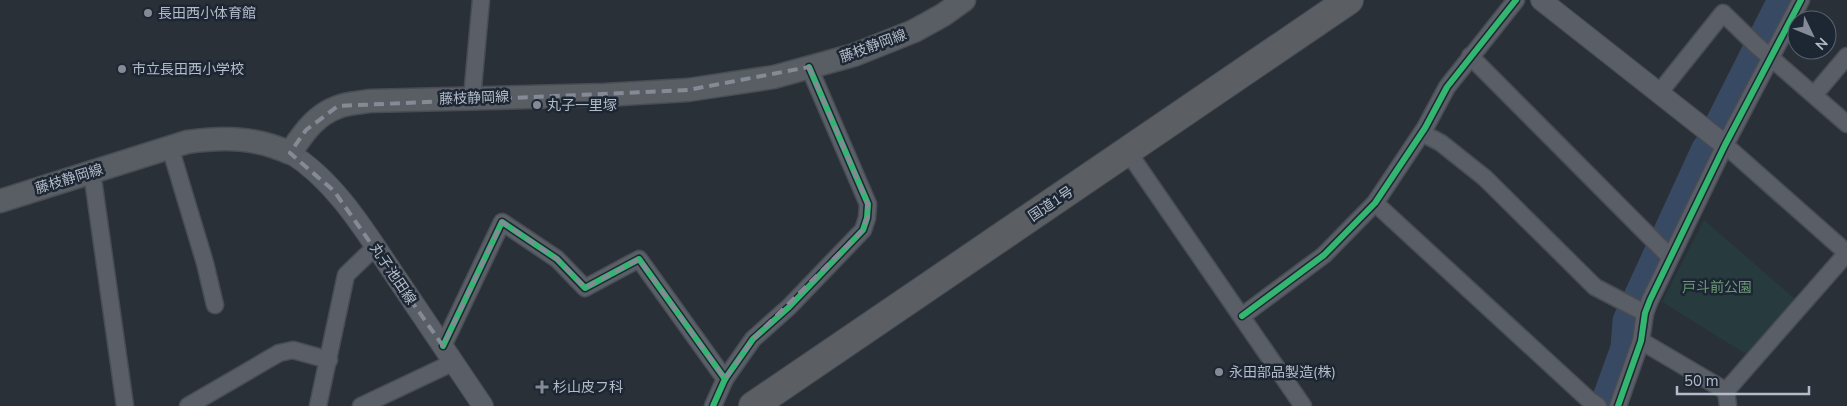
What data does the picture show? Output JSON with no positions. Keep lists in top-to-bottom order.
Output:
{
  "streets": {
    "highway": ["国道1号"],
    "main road": ["藤枝静岡線"],
    "street": ["丸子池田線"]
  },
  "crossings": [
    ["藤枝静岡線", "丸子池田線"]
  ],
  "parks": ["戸斗前公園"],
  "places": {
    "other": [
      "長田西小体育館",
      "市立長田西小学校",
      "丸子一里塚",
      "永田部品製造(株)"
    ],
    "health": ["杉山皮フ科"]
  },
  "scale_bar": "50 m",
  "north": "bottom right"
}
